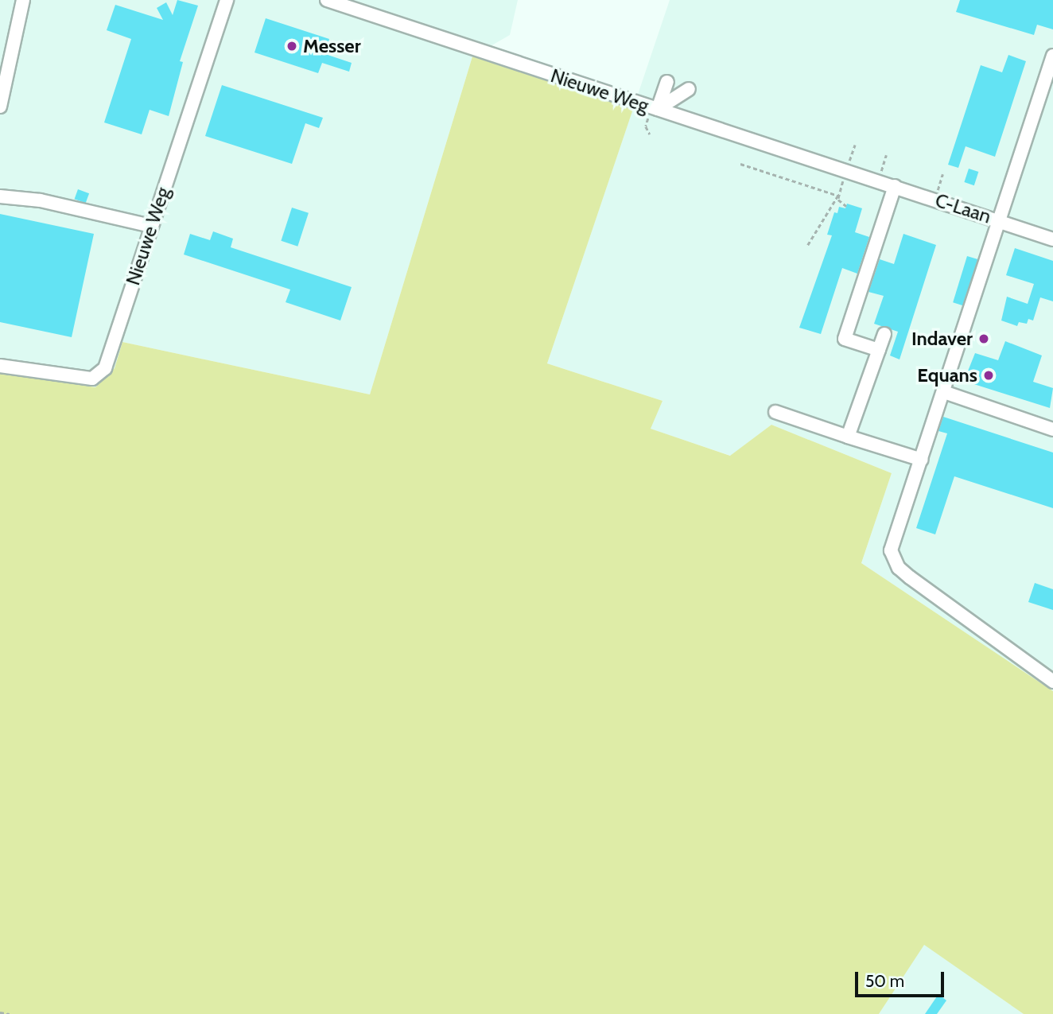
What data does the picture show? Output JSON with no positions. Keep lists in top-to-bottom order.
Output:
{
  "streets": {
    "street": ["Nieuwe Weg", "C-Laan"]
  },
  "crossings": [
    ["Nieuwe Weg", "C-Laan"]
  ],
  "places": ["Messer", "Indaver", "Equans"],
  "scale_bar": "50 m"
}
